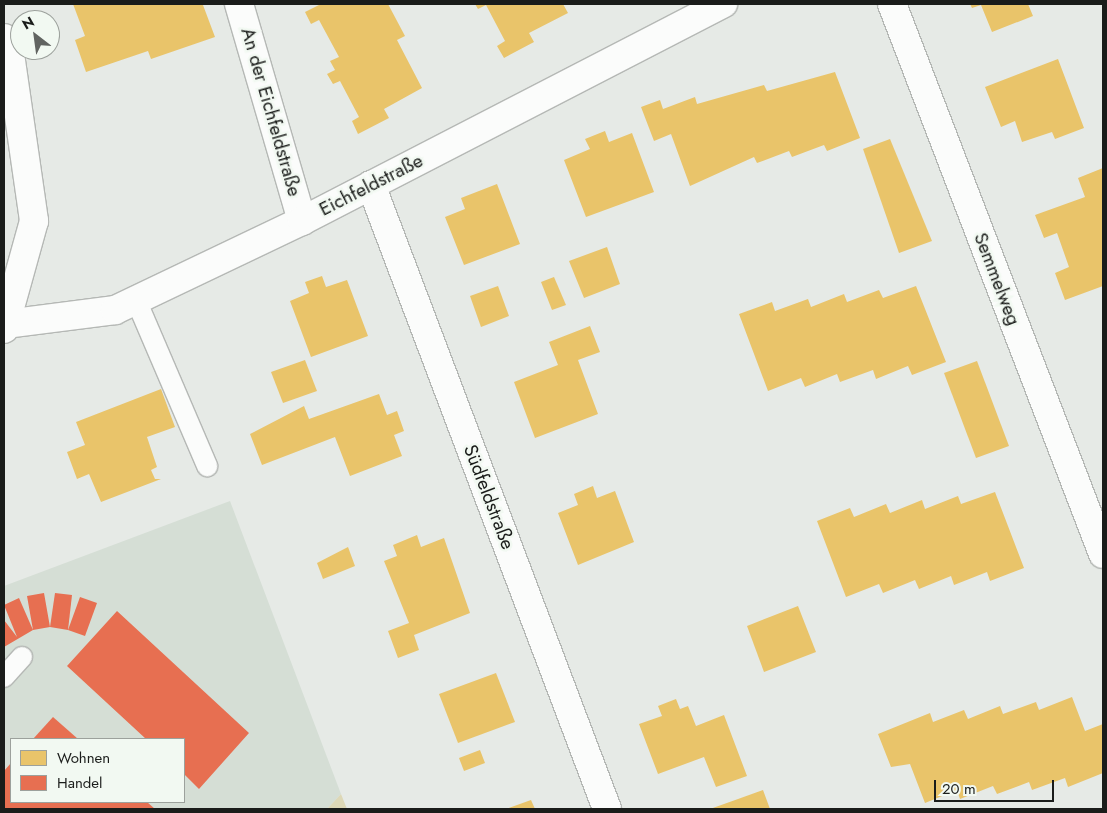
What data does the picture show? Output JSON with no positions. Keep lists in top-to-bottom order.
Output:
{
  "streets": {
    "street": [
      "An der Eichfeldstraße",
      "Eichfeldstraße",
      "Semmelweg",
      "Südfeldstraße"
    ]
  },
  "crossings": [
    ["An der Eichfeldstraße", "Eichfeldstraße"],
    ["Eichfeldstraße", "Südfeldstraße"]
  ],
  "legend": ["Wohnen", "Handel"],
  "scale_bar": "20 m",
  "north": "top left"
}
